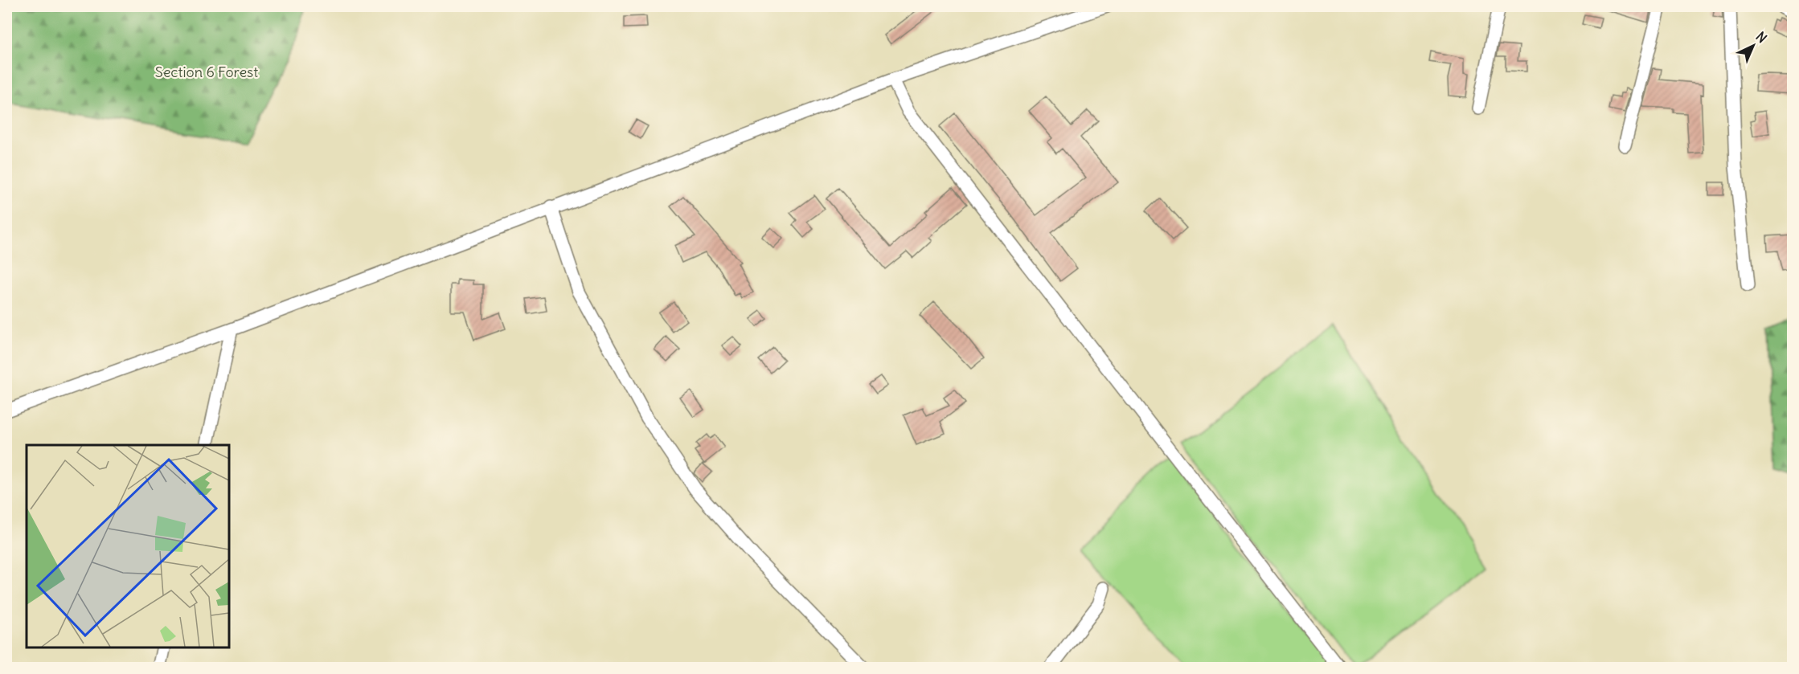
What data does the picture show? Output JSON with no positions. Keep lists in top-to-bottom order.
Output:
{
  "parks": ["Section 6 Forest"],
  "north": "top right"
}
